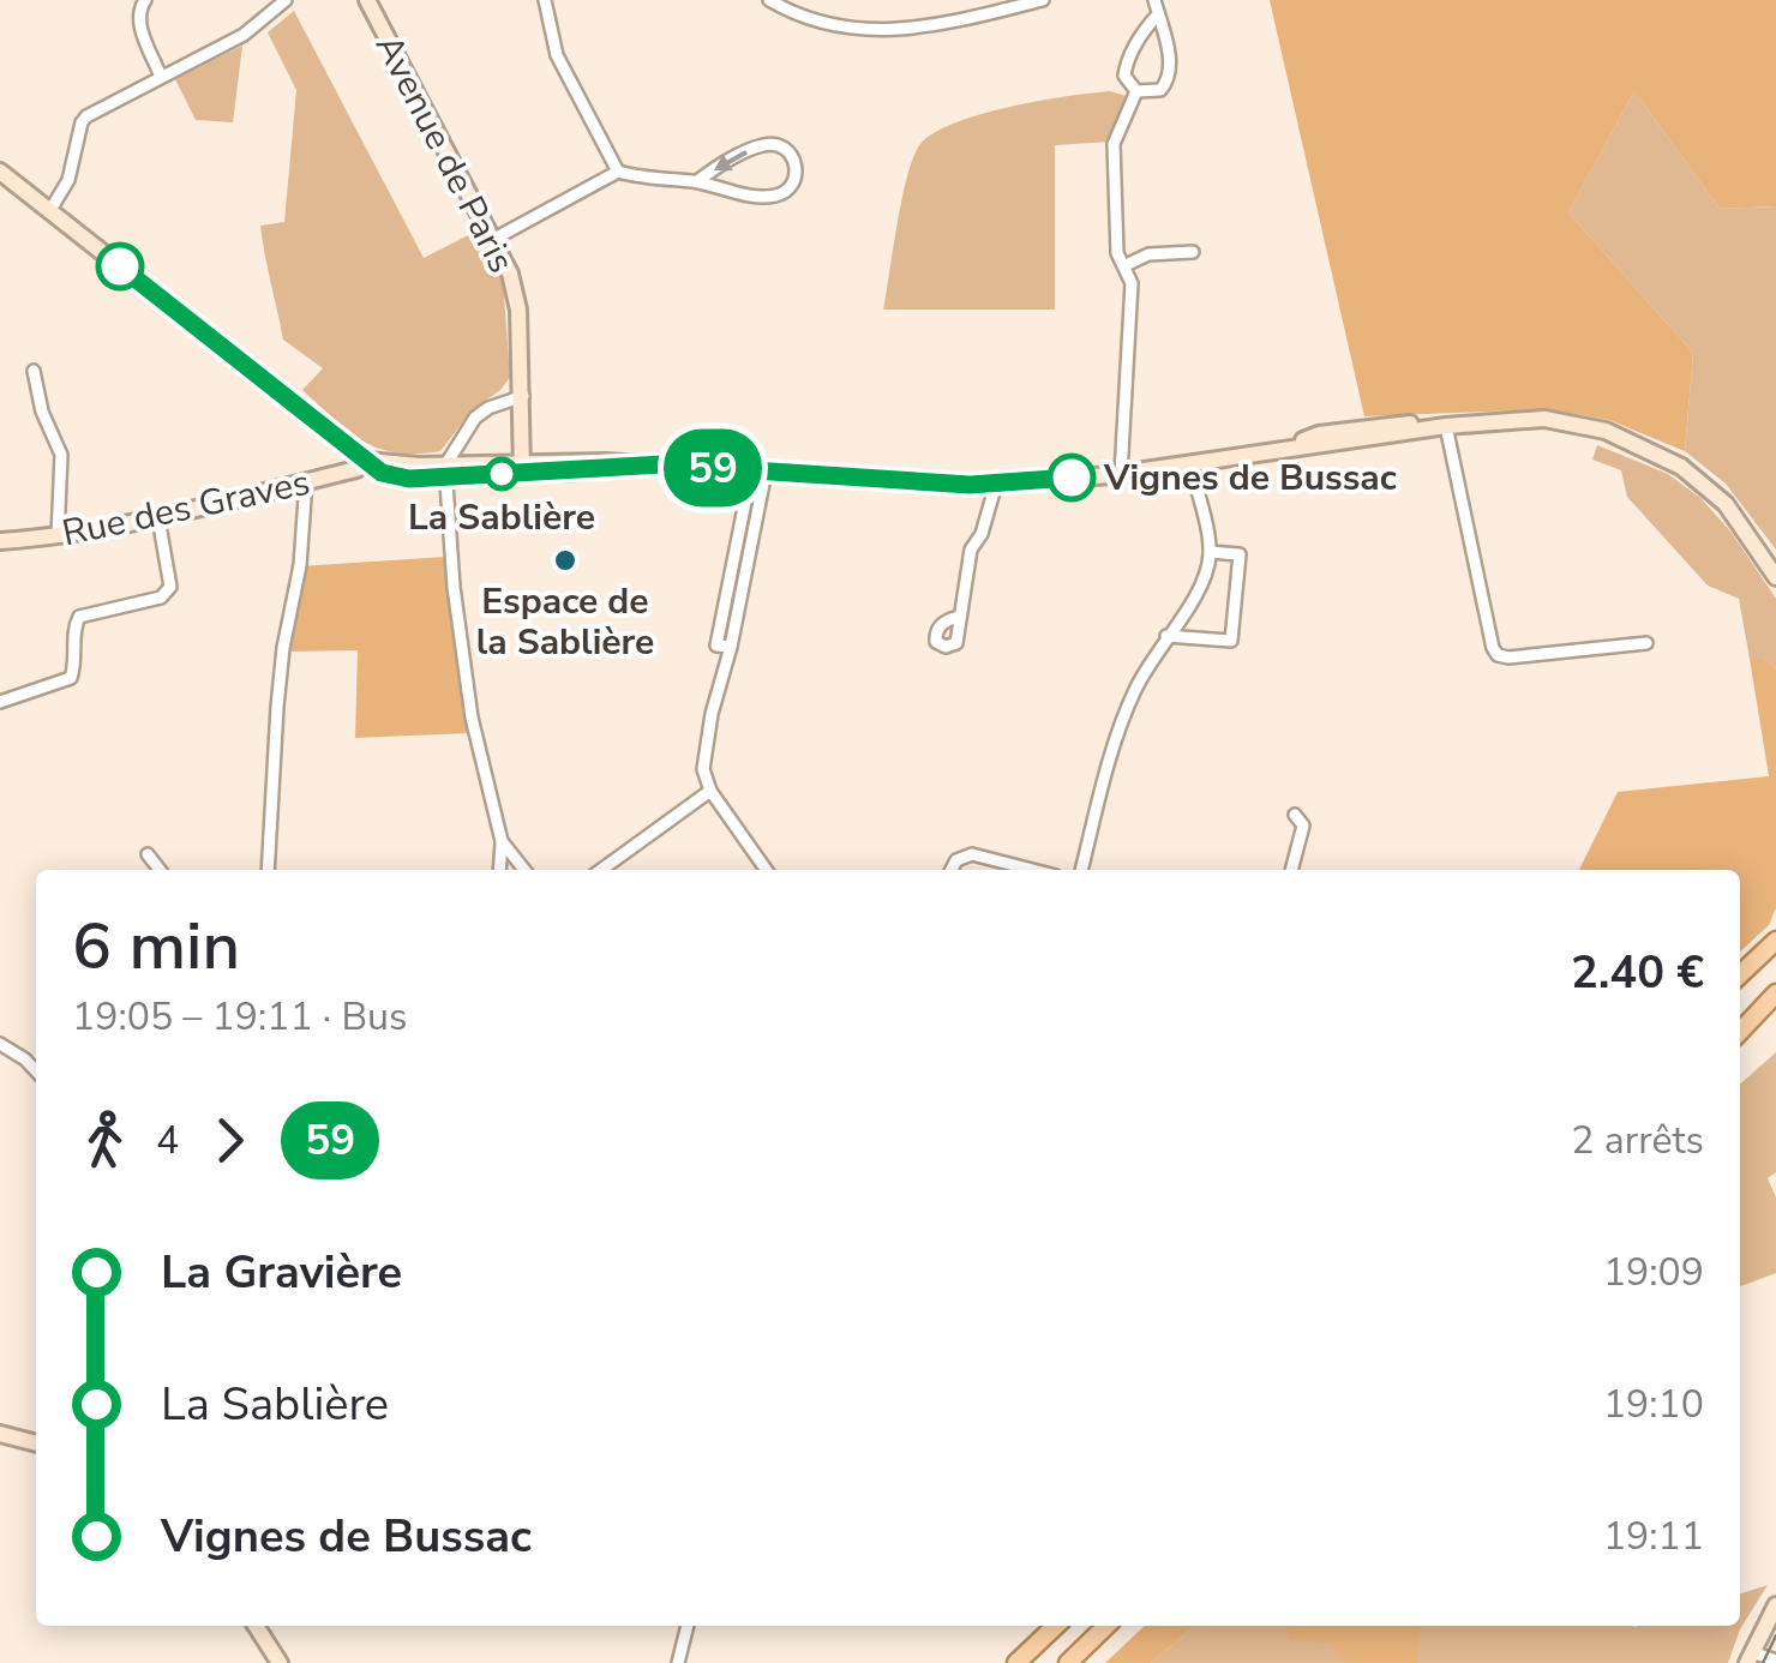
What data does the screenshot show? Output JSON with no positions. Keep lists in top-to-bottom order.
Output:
{
  "streets": {
    "street": ["Avenue de Paris", "Rue des Graves"]
  },
  "places": ["La Sablière", "Vignes de Bussac", "Espace de la Sablière"],
  "lines": ["bus line 59"],
  "page": {
    "on_map": "59",
    "heading": ["6 min", "19:05 – 19:11 · Bus", "2.40 €"],
    "legs": ["4", "59", "2 arrêts"],
    "list": [
      {
        "name": "La Gravière",
        "value": "19:09"
      },
      {
        "name": "La Sablière",
        "value": "19:10"
      },
      {
        "name": "Vignes de Bussac",
        "value": "19:11"
      }
    ]
  }
}
